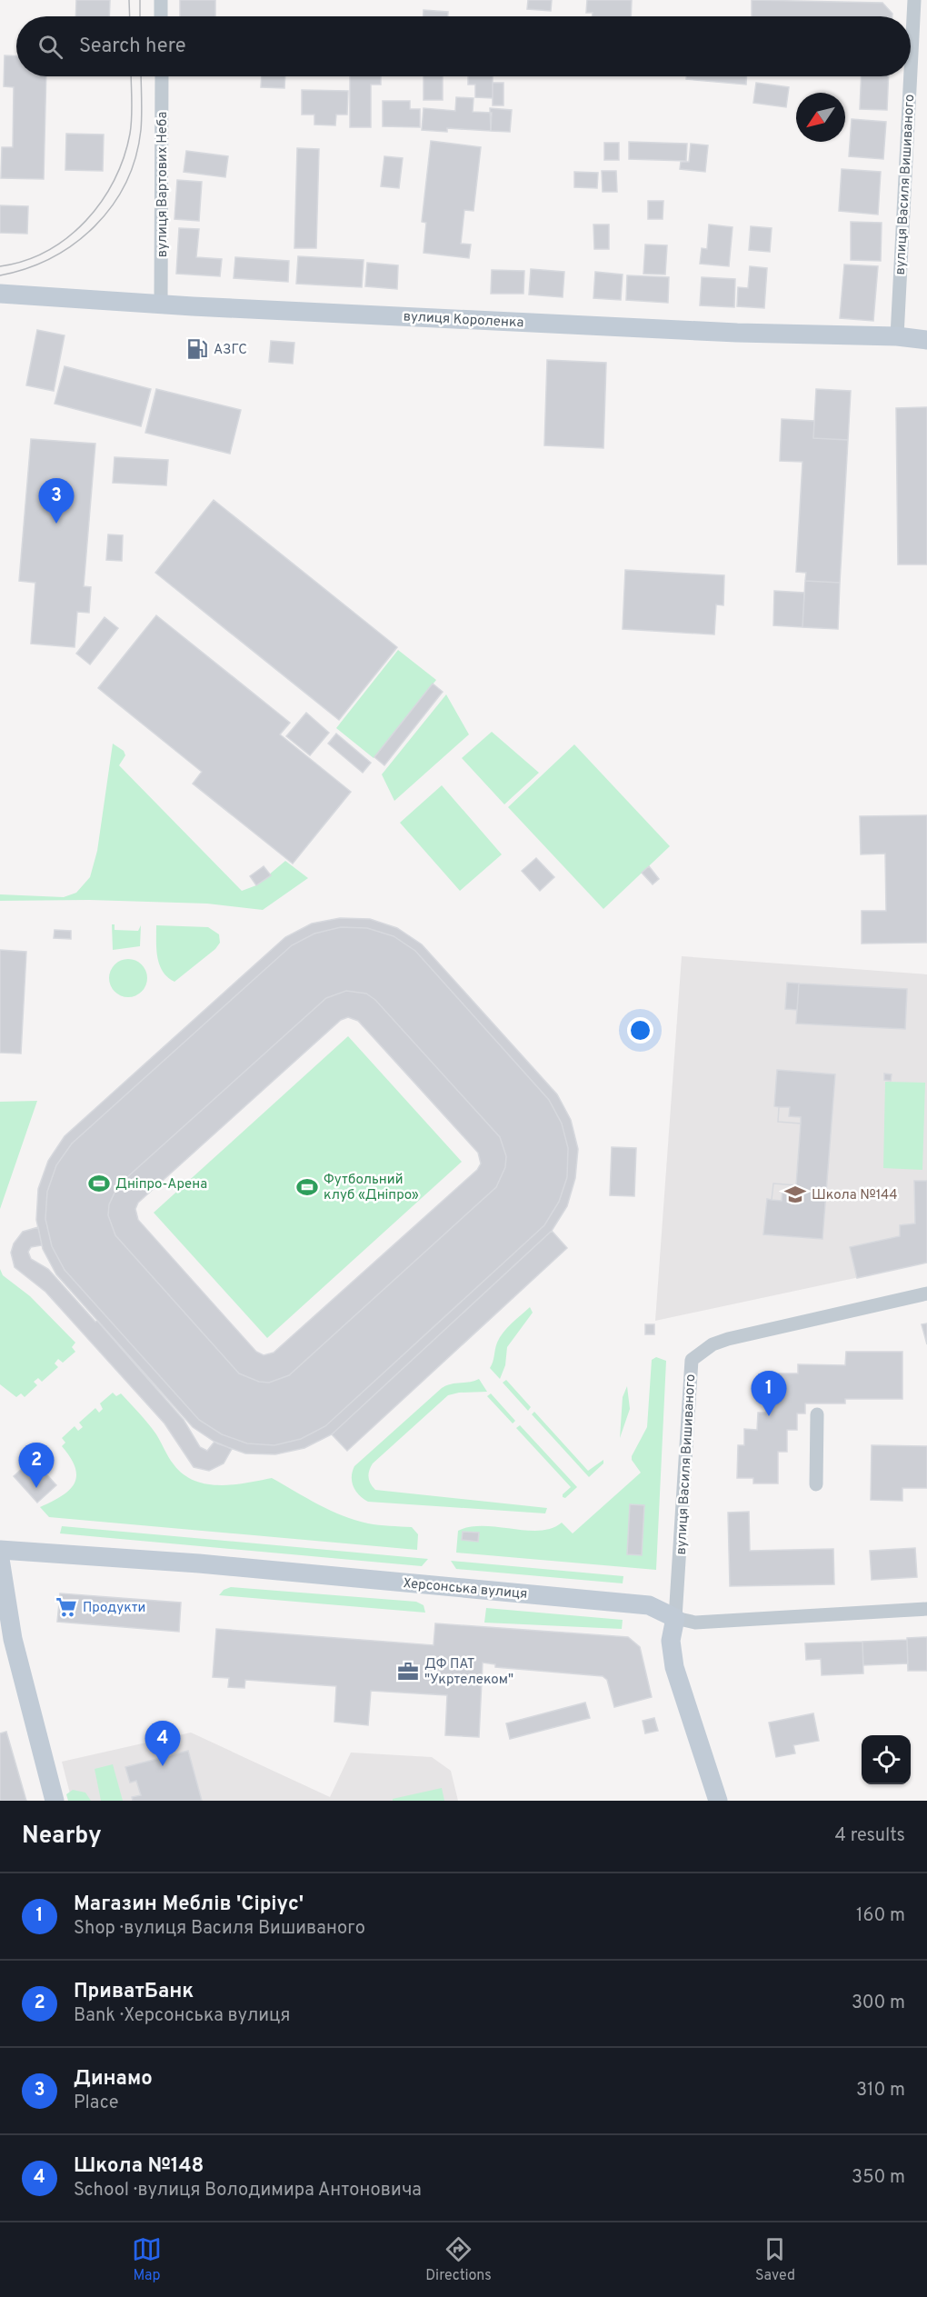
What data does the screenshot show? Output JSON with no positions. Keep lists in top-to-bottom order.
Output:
{
  "streets": {
    "street": [
      "вулиця Вартових Неба",
      "вулиця Василя Вишиваного",
      "вулиця Короленка",
      "Херсонська вулиця"
    ]
  },
  "crossings": [
    ["вулиця Вартових Неба", "вулиця Короленка"],
    ["вулиця Василя Вишиваного", "вулиця Короленка"],
    ["вулиця Василя Вишиваного", "Херсонська вулиця"]
  ],
  "places": {
    "fuel station": ["АЗГС"],
    "sports": ["Дніпро-Арена", "Футбольний клуб «Дніпро»"],
    "school or university": ["Школа №144"],
    "supermarket": ["Продукти"],
    "office": ["ДФ ПАТ \"Укртелеком\""]
  },
  "north": "bottom left",
  "page": {
    "search": "Search here",
    "pins": [
      "3",
      "1",
      "2",
      "4"
    ],
    "heading": ["Nearby", "4 results"],
    "list": [
      {
        "mark": "1",
        "name": "Магазин Меблів 'Сіріус'",
        "note": "Shop · вулиця Василя Вишиваного",
        "value": "160 m"
      },
      {
        "mark": "2",
        "name": "ПриватБанк",
        "note": "Bank · Херсонська вулиця",
        "value": "300 m"
      },
      {
        "mark": "3",
        "name": "Динамо",
        "note": "Place",
        "value": "310 m"
      },
      {
        "mark": "4",
        "name": "Школа №148",
        "note": "School · вулиця Володимира Антоновича",
        "value": "350 m"
      }
    ],
    "nav": ["Map", "Directions", "Saved"]
  }
}
